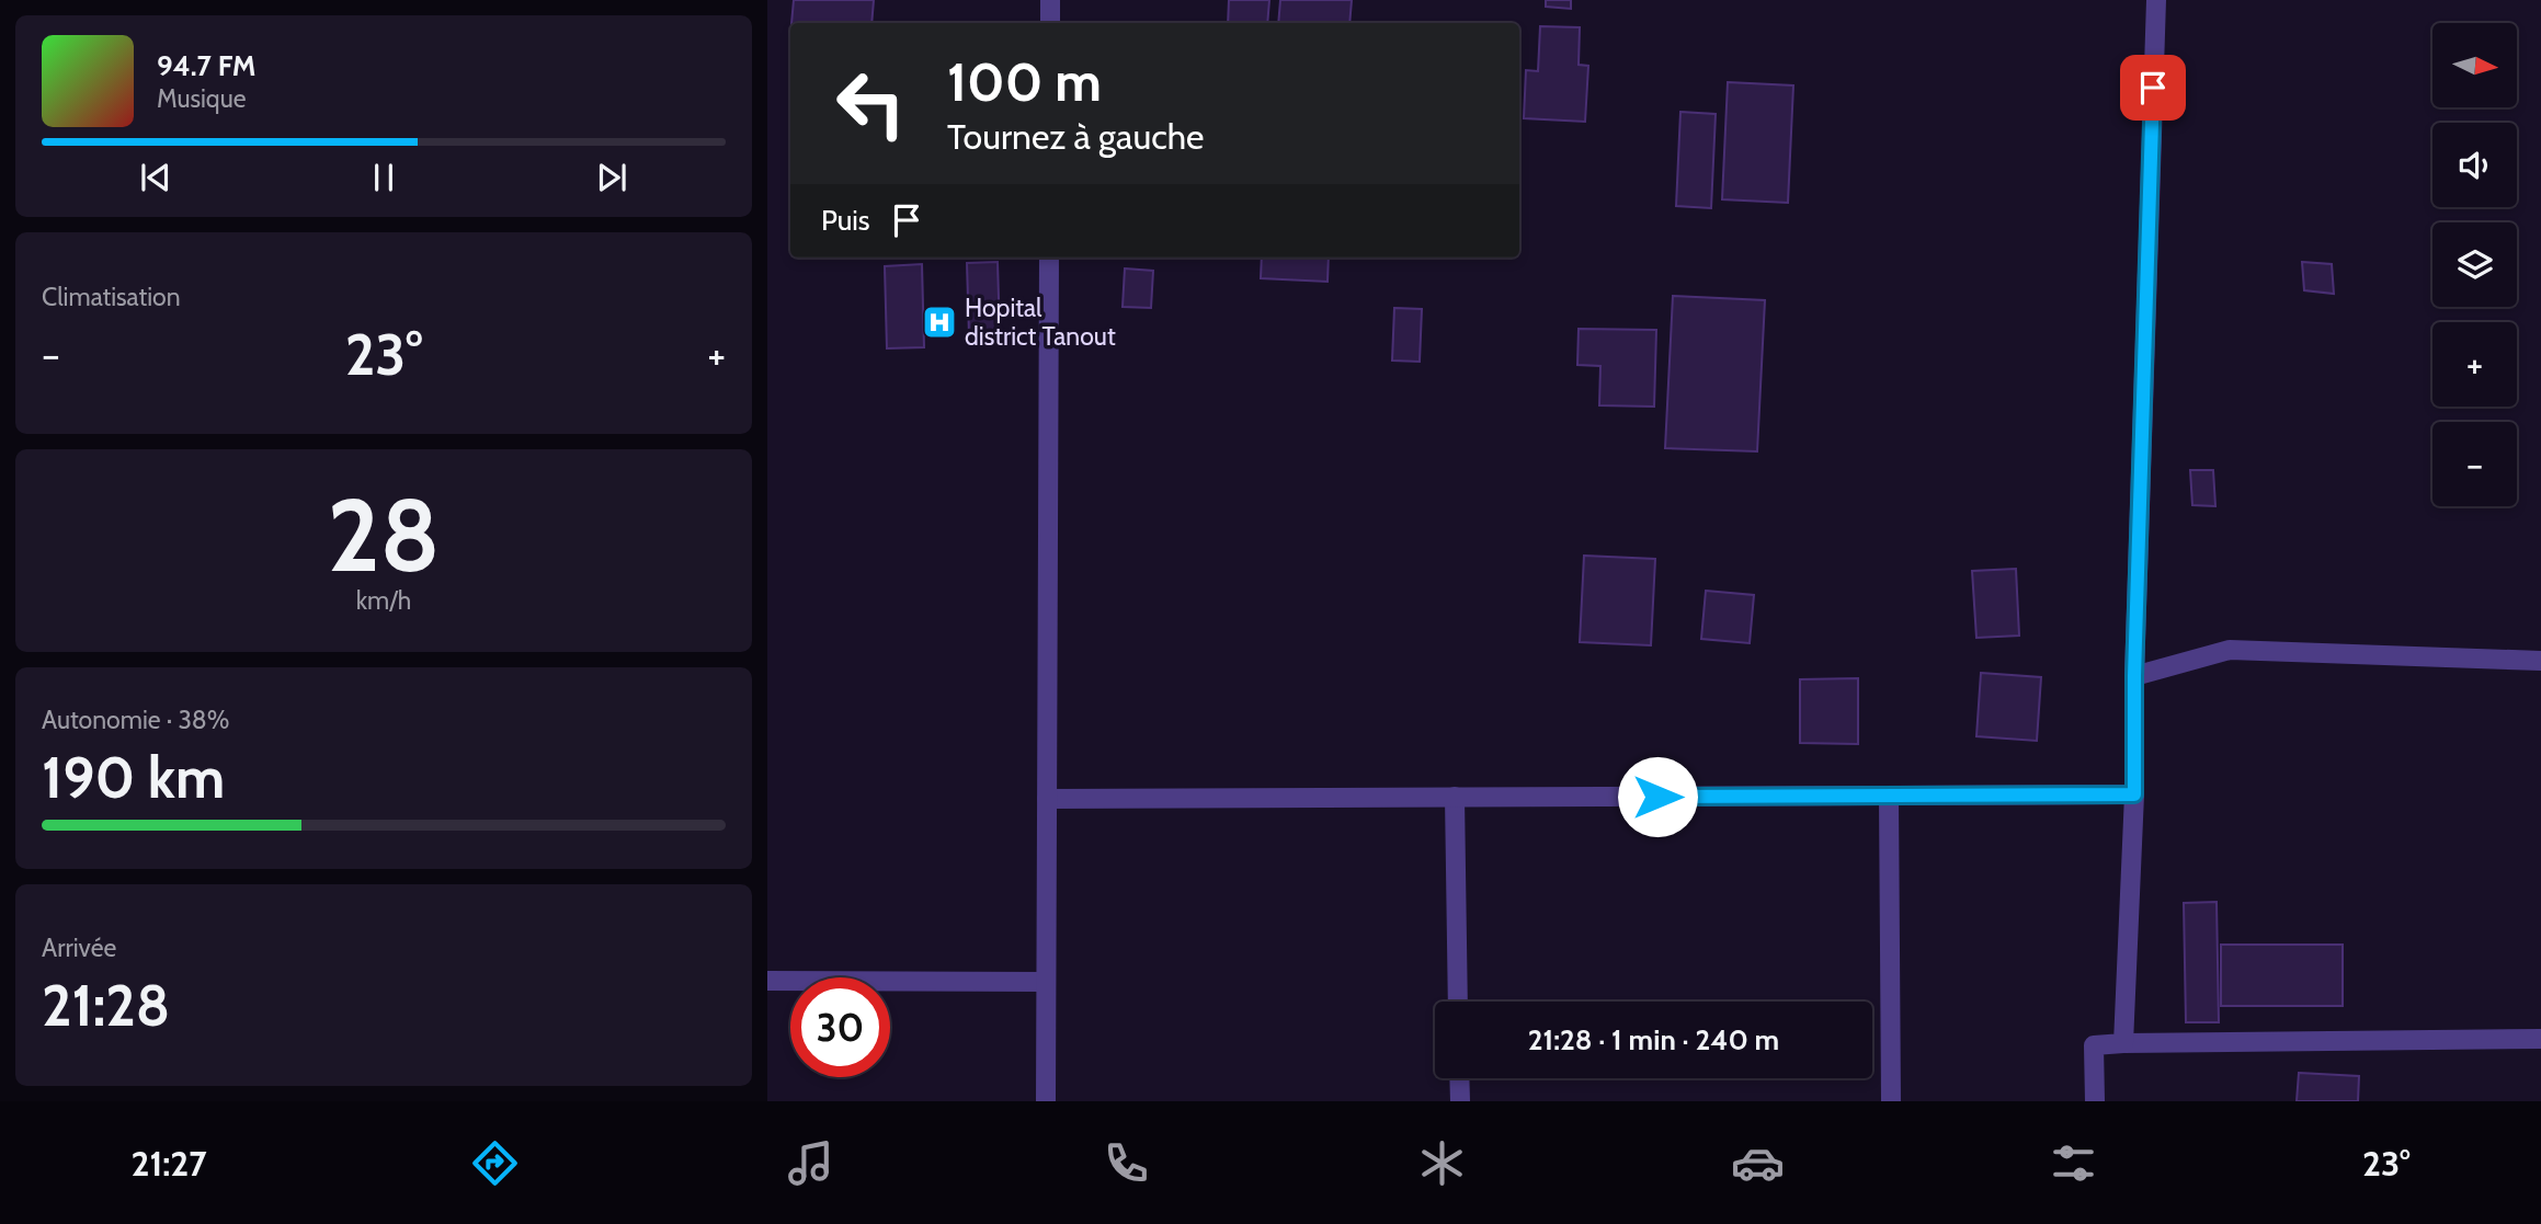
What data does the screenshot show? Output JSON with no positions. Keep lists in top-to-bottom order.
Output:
{
  "places": {
    "hospital": ["Hopital district Tanout"]
  },
  "north": "right",
  "page": {
    "map_buttons": ["+", "−"],
    "turn": ["100 m", "Tournez à gauche"],
    "song": ["94.7 FM", "Musique"],
    "then": "Puis",
    "tile": [
      "Climatisation",
      ["28", "km/h"],
      ["Autonomie · 38%", "190 km"],
      ["Arrivée", "21:28"]
    ],
    "heat": ["−", "23°", "+"],
    "limit": "30",
    "trip": "21:28 · 1 min · 240 m",
    "tabs": ["21:27", "23°"]
  }
}
